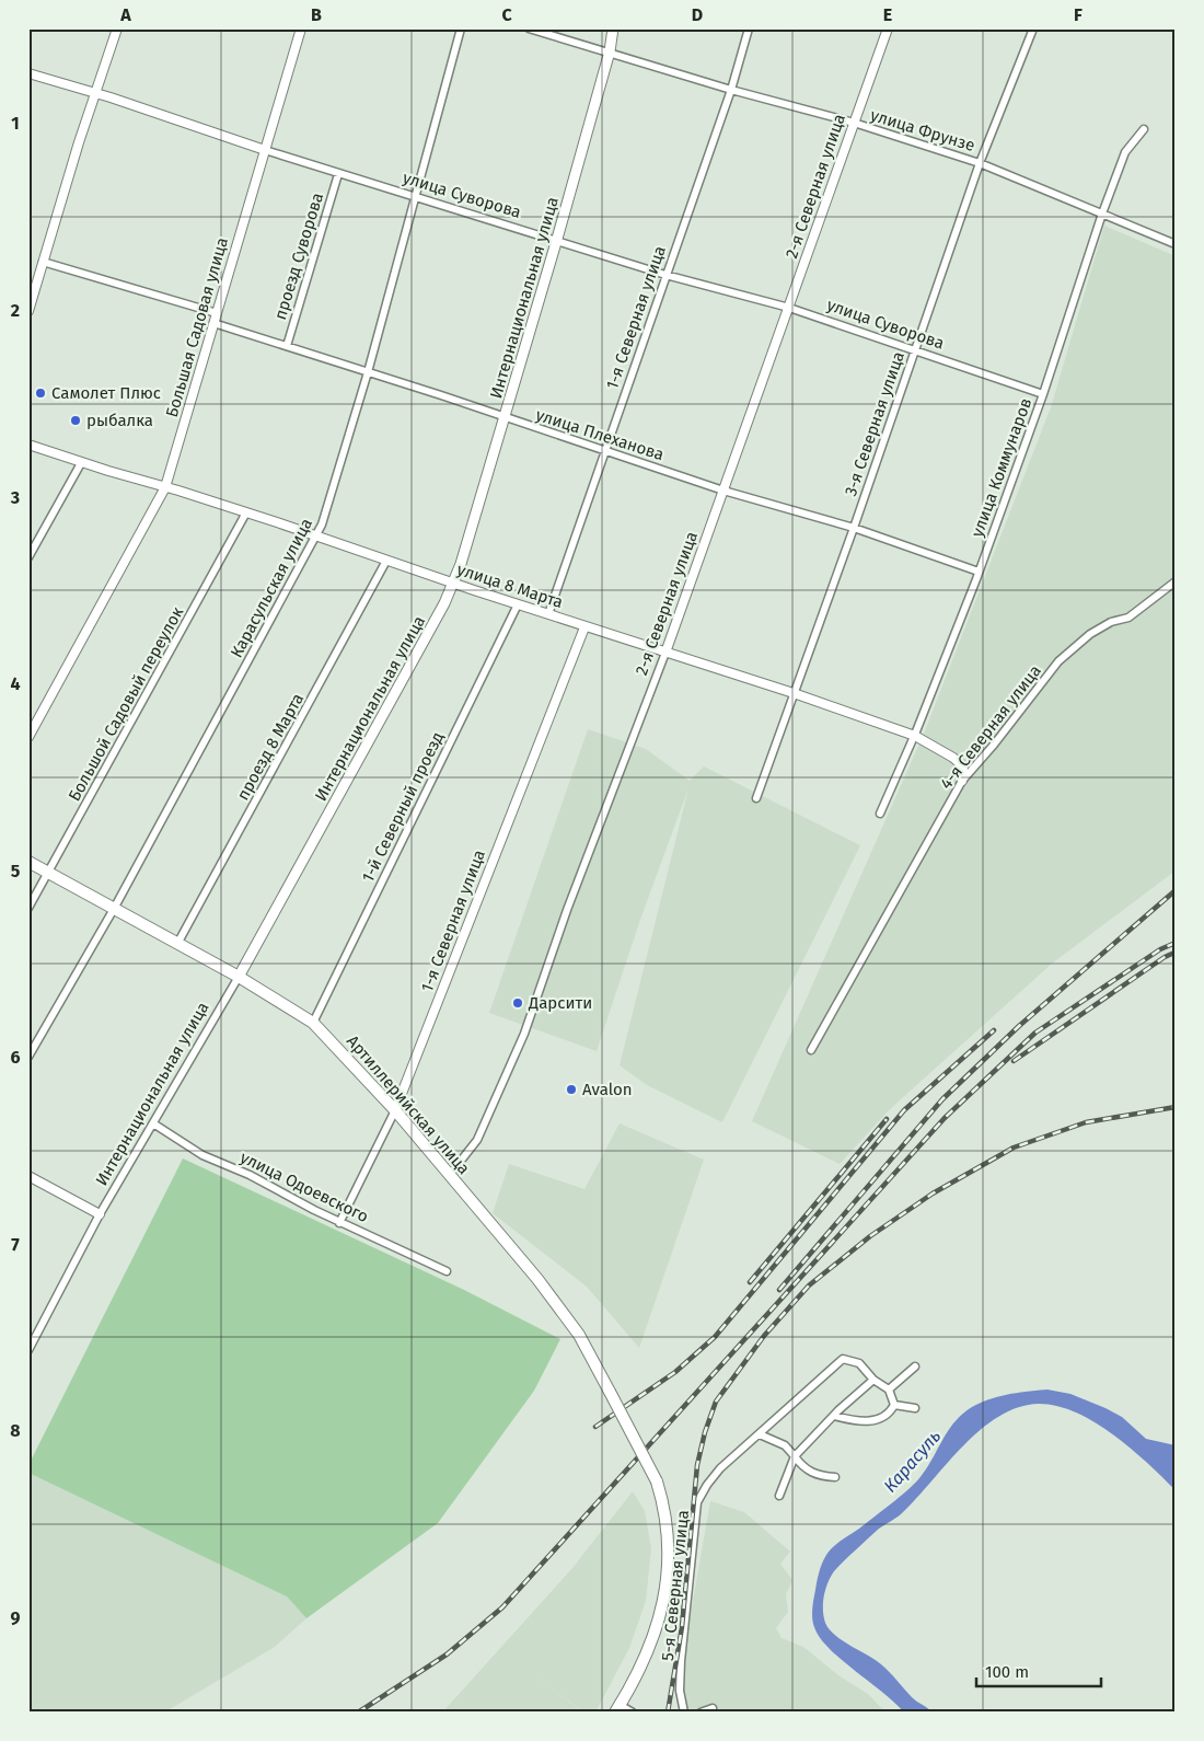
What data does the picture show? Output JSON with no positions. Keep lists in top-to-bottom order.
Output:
{
  "streets": {
    "main road": ["Интернациональная улица", "Артиллерийская улица"],
    "street": [
      "улица Фрунзе",
      "2-я Северная улица",
      "улица Суворова",
      "проезд Суворова",
      "1-я Северная улица",
      "Большая Садовая улица",
      "3-я Северная улица",
      "улица Плеханова",
      "улица Коммунаров",
      "улица 8 Марта",
      "Карасульская улица",
      "Большой Садовый переулок",
      "4-я Северная улица",
      "проезд 8 Марта",
      "1-й Северный проезд",
      "улица Одоевского",
      "5-я Северная улица"
    ]
  },
  "crossings": [
    ["улица Фрунзе", "2-я Северная улица"],
    ["улица Фрунзе", "Интернациональная улица"],
    ["улица Фрунзе", "1-я Северная улица"],
    ["улица Фрунзе", "3-я Северная улица"],
    ["улица Фрунзе", "улица Коммунаров"],
    ["2-я Северная улица", "улица Суворова"],
    ["2-я Северная улица", "улица Плеханова"],
    ["2-я Северная улица", "улица 8 Марта"],
    ["2-я Северная улица", "Артиллерийская улица"],
    ["улица Суворова", "проезд Суворова"],
    ["улица Суворова", "Интернациональная улица"],
    ["улица Суворова", "1-я Северная улица"],
    ["улица Суворова", "Большая Садовая улица"],
    ["улица Суворова", "3-я Северная улица"],
    ["улица Суворова", "улица Коммунаров"],
    ["улица Суворова", "Карасульская улица"],
    ["проезд Суворова", "улица Плеханова"],
    ["Интернациональная улица", "улица Плеханова"],
    ["Интернациональная улица", "улица 8 Марта"],
    ["Интернациональная улица", "Артиллерийская улица"],
    ["Интернациональная улица", "улица Одоевского"],
    ["1-я Северная улица", "улица Плеханова"],
    ["1-я Северная улица", "улица 8 Марта"],
    ["1-я Северная улица", "Артиллерийская улица"],
    ["1-я Северная улица", "улица Одоевского"],
    ["Большая Садовая улица", "улица Плеханова"],
    ["Большая Садовая улица", "улица 8 Марта"],
    ["3-я Северная улица", "улица Плеханова"],
    ["3-я Северная улица", "улица 8 Марта"],
    ["улица Плеханова", "улица Коммунаров"],
    ["улица Плеханова", "Карасульская улица"],
    ["улица Коммунаров", "улица 8 Марта"],
    ["улица 8 Марта", "Карасульская улица"],
    ["улица 8 Марта", "Большой Садовый переулок"],
    ["улица 8 Марта", "проезд 8 Марта"],
    ["улица 8 Марта", "1-й Северный проезд"],
    ["Карасульская улица", "Артиллерийская улица"],
    ["Большой Садовый переулок", "Артиллерийская улица"],
    ["проезд 8 Марта", "Артиллерийская улица"],
    ["1-й Северный проезд", "Артиллерийская улица"]
  ],
  "water": ["Карасуль"],
  "places": [
    "Самолет Плюс",
    "рыбалка",
    "Дарсити",
    "Avalon"
  ],
  "scale_bar": "100 m",
  "grid": {
    "columns": [
      "A",
      "B",
      "C",
      "D",
      "E",
      "F"
    ],
    "rows": [
      "1",
      "2",
      "3",
      "4",
      "5",
      "6",
      "7",
      "8",
      "9"
    ]
  }
}
